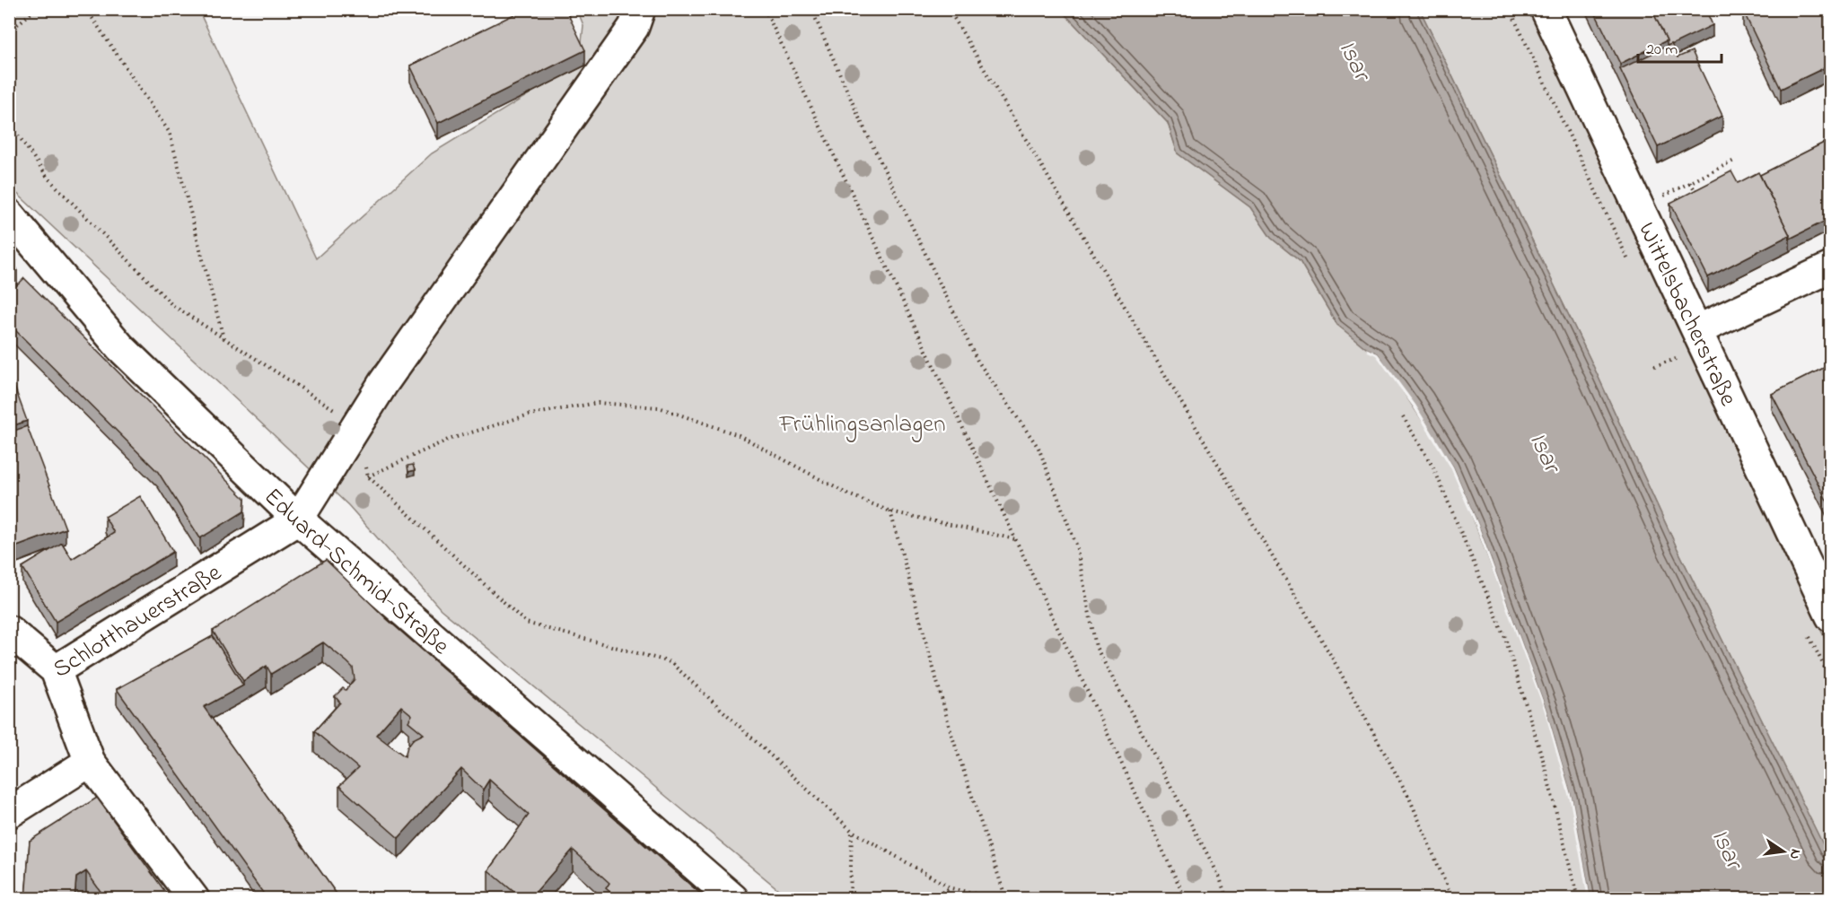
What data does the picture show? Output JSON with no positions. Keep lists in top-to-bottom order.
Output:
{
  "streets": {
    "street": ["Wittelsbacherstraße", "Eduard-Schmid-Straße", "Schlotthauerstraße"]
  },
  "crossings": [
    ["Eduard-Schmid-Straße", "Schlotthauerstraße"]
  ],
  "water": ["Isar"],
  "parks": ["Frühlingsanlagen"],
  "scale_bar": "20 m",
  "north": "right"
}
